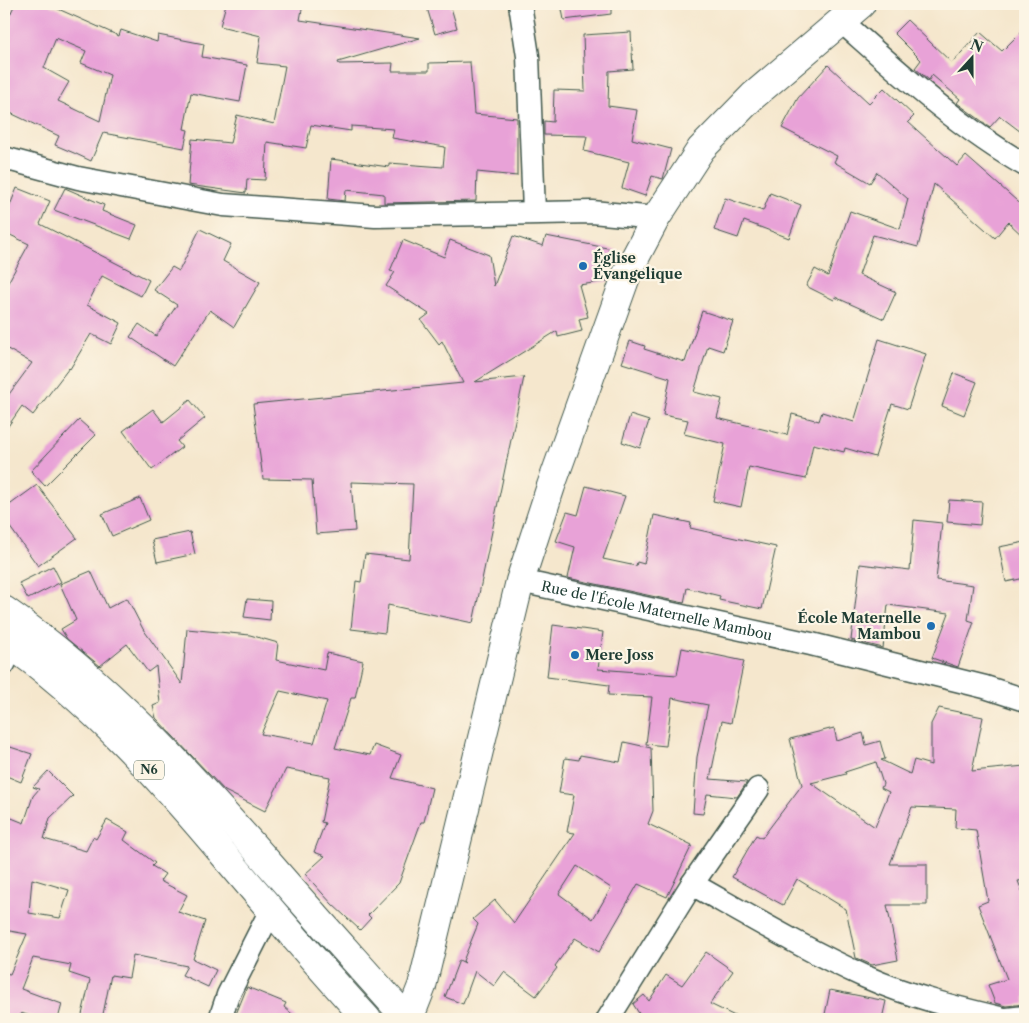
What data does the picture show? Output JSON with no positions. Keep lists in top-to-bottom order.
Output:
{
  "streets": {
    "main road": ["N6"],
    "street": ["Rue de l'École Maternelle Mambou"]
  },
  "places": ["Église Évangelique", "École Maternelle Mambou", "Mere Joss"],
  "north": "top"
}
